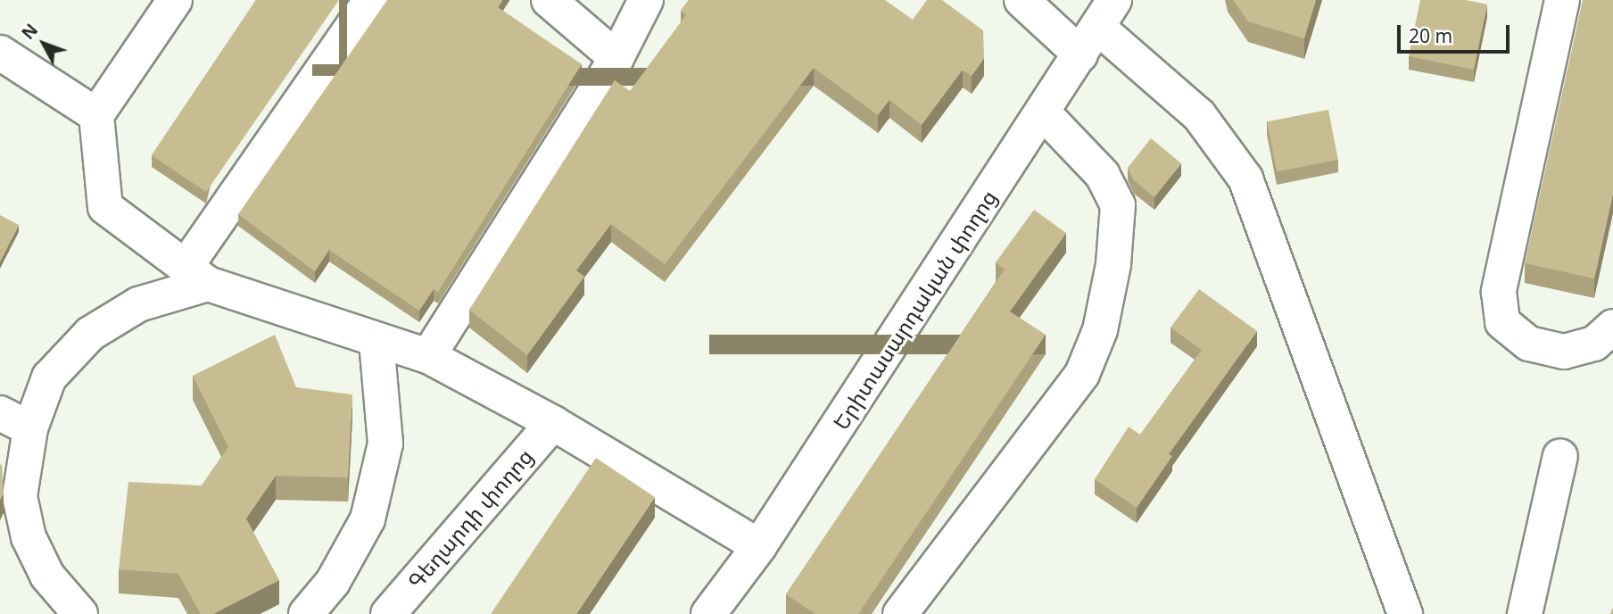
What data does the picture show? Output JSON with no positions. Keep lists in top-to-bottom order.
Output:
{
  "streets": {
    "street": ["Երիտասարդական փողոց", "Գեղարդի փողոց"]
  },
  "scale_bar": "20 m",
  "north": "top left"
}
